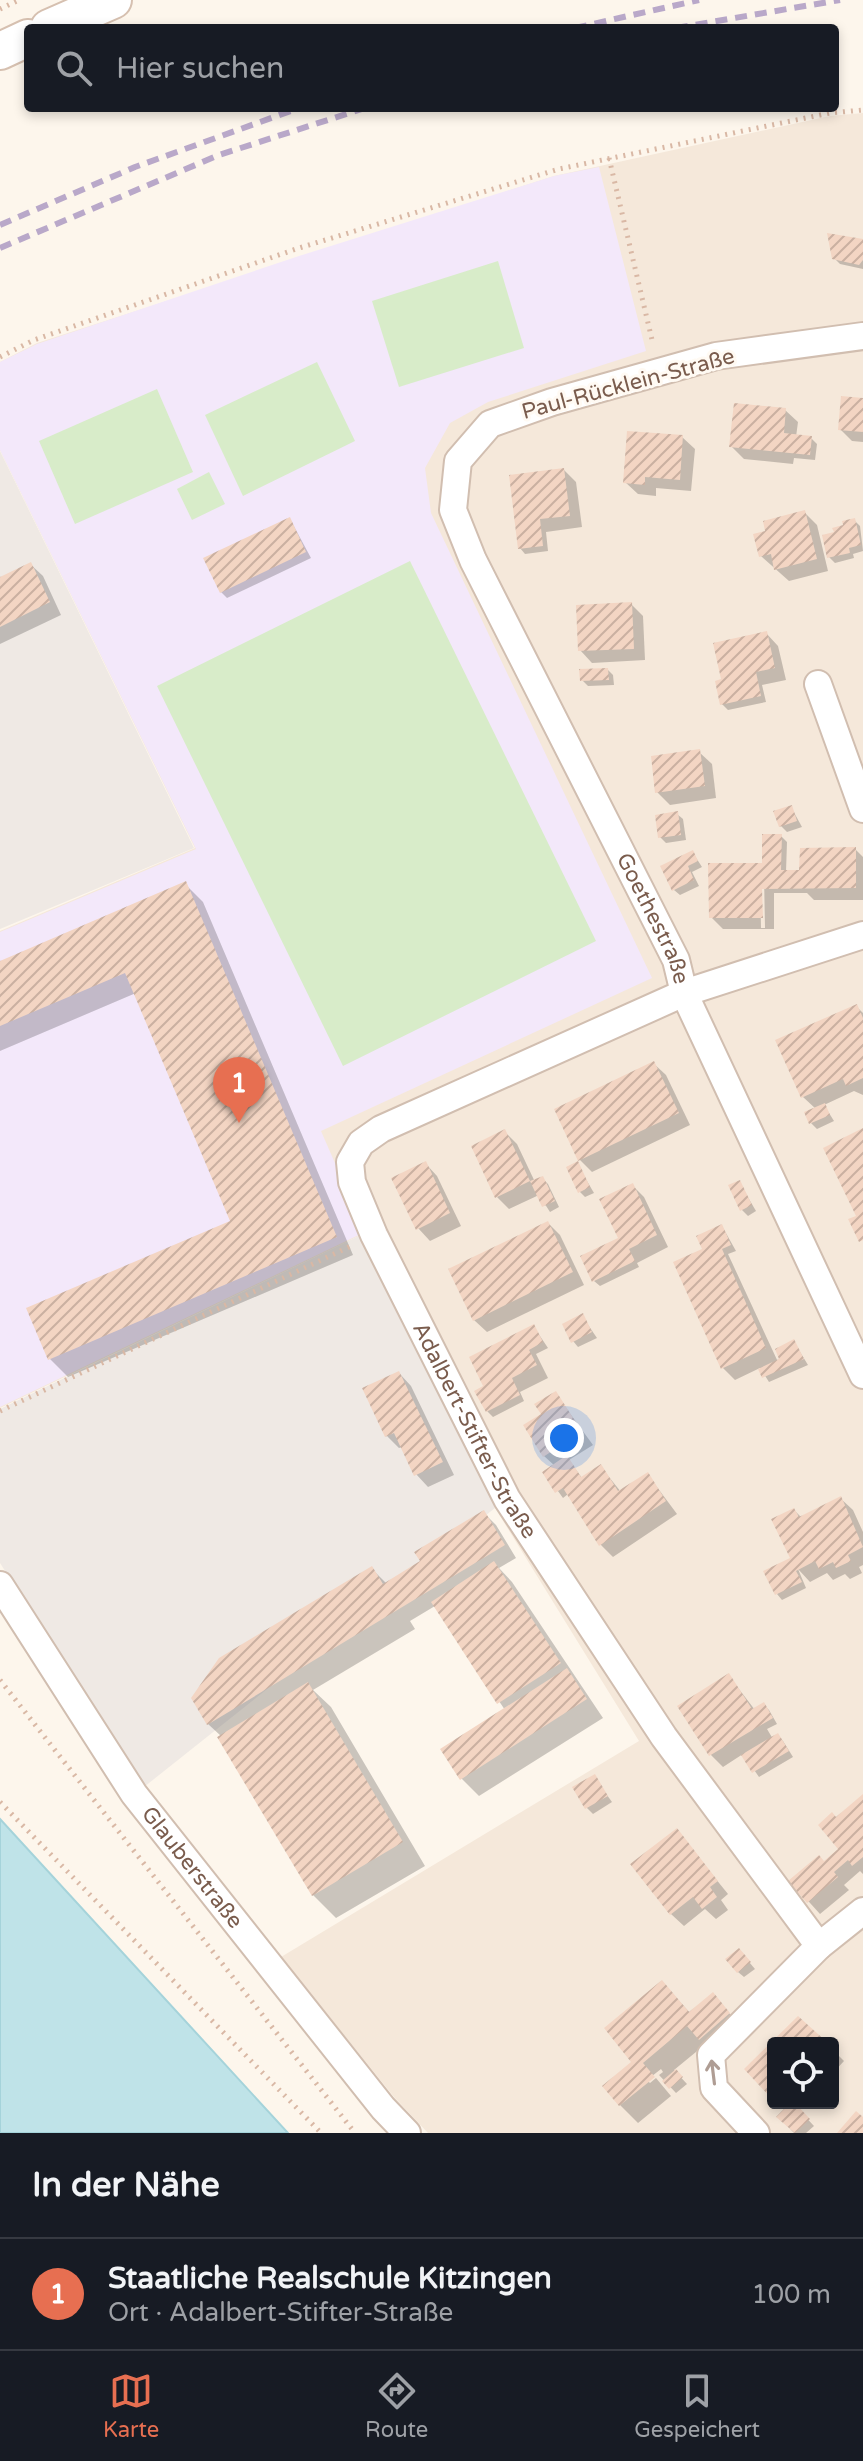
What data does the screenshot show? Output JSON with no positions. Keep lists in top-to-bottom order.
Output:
{
  "streets": {
    "street": [
      "Paul-Rücklein-Straße",
      "Goethestraße",
      "Adalbert-Stifter-Straße",
      "Glauberstraße"
    ]
  },
  "crossings": [
    ["Paul-Rücklein-Straße", "Goethestraße"],
    ["Goethestraße", "Adalbert-Stifter-Straße"]
  ],
  "page": {
    "search": "Hier suchen",
    "pins": "1",
    "heading": "In der Nähe",
    "list": [
      {
        "mark": "1",
        "name": "Staatliche Realschule Kitzingen",
        "note": "Ort · Adalbert-Stifter-Straße",
        "value": "100 m"
      }
    ],
    "nav": ["Karte", "Route", "Gespeichert"]
  }
}
